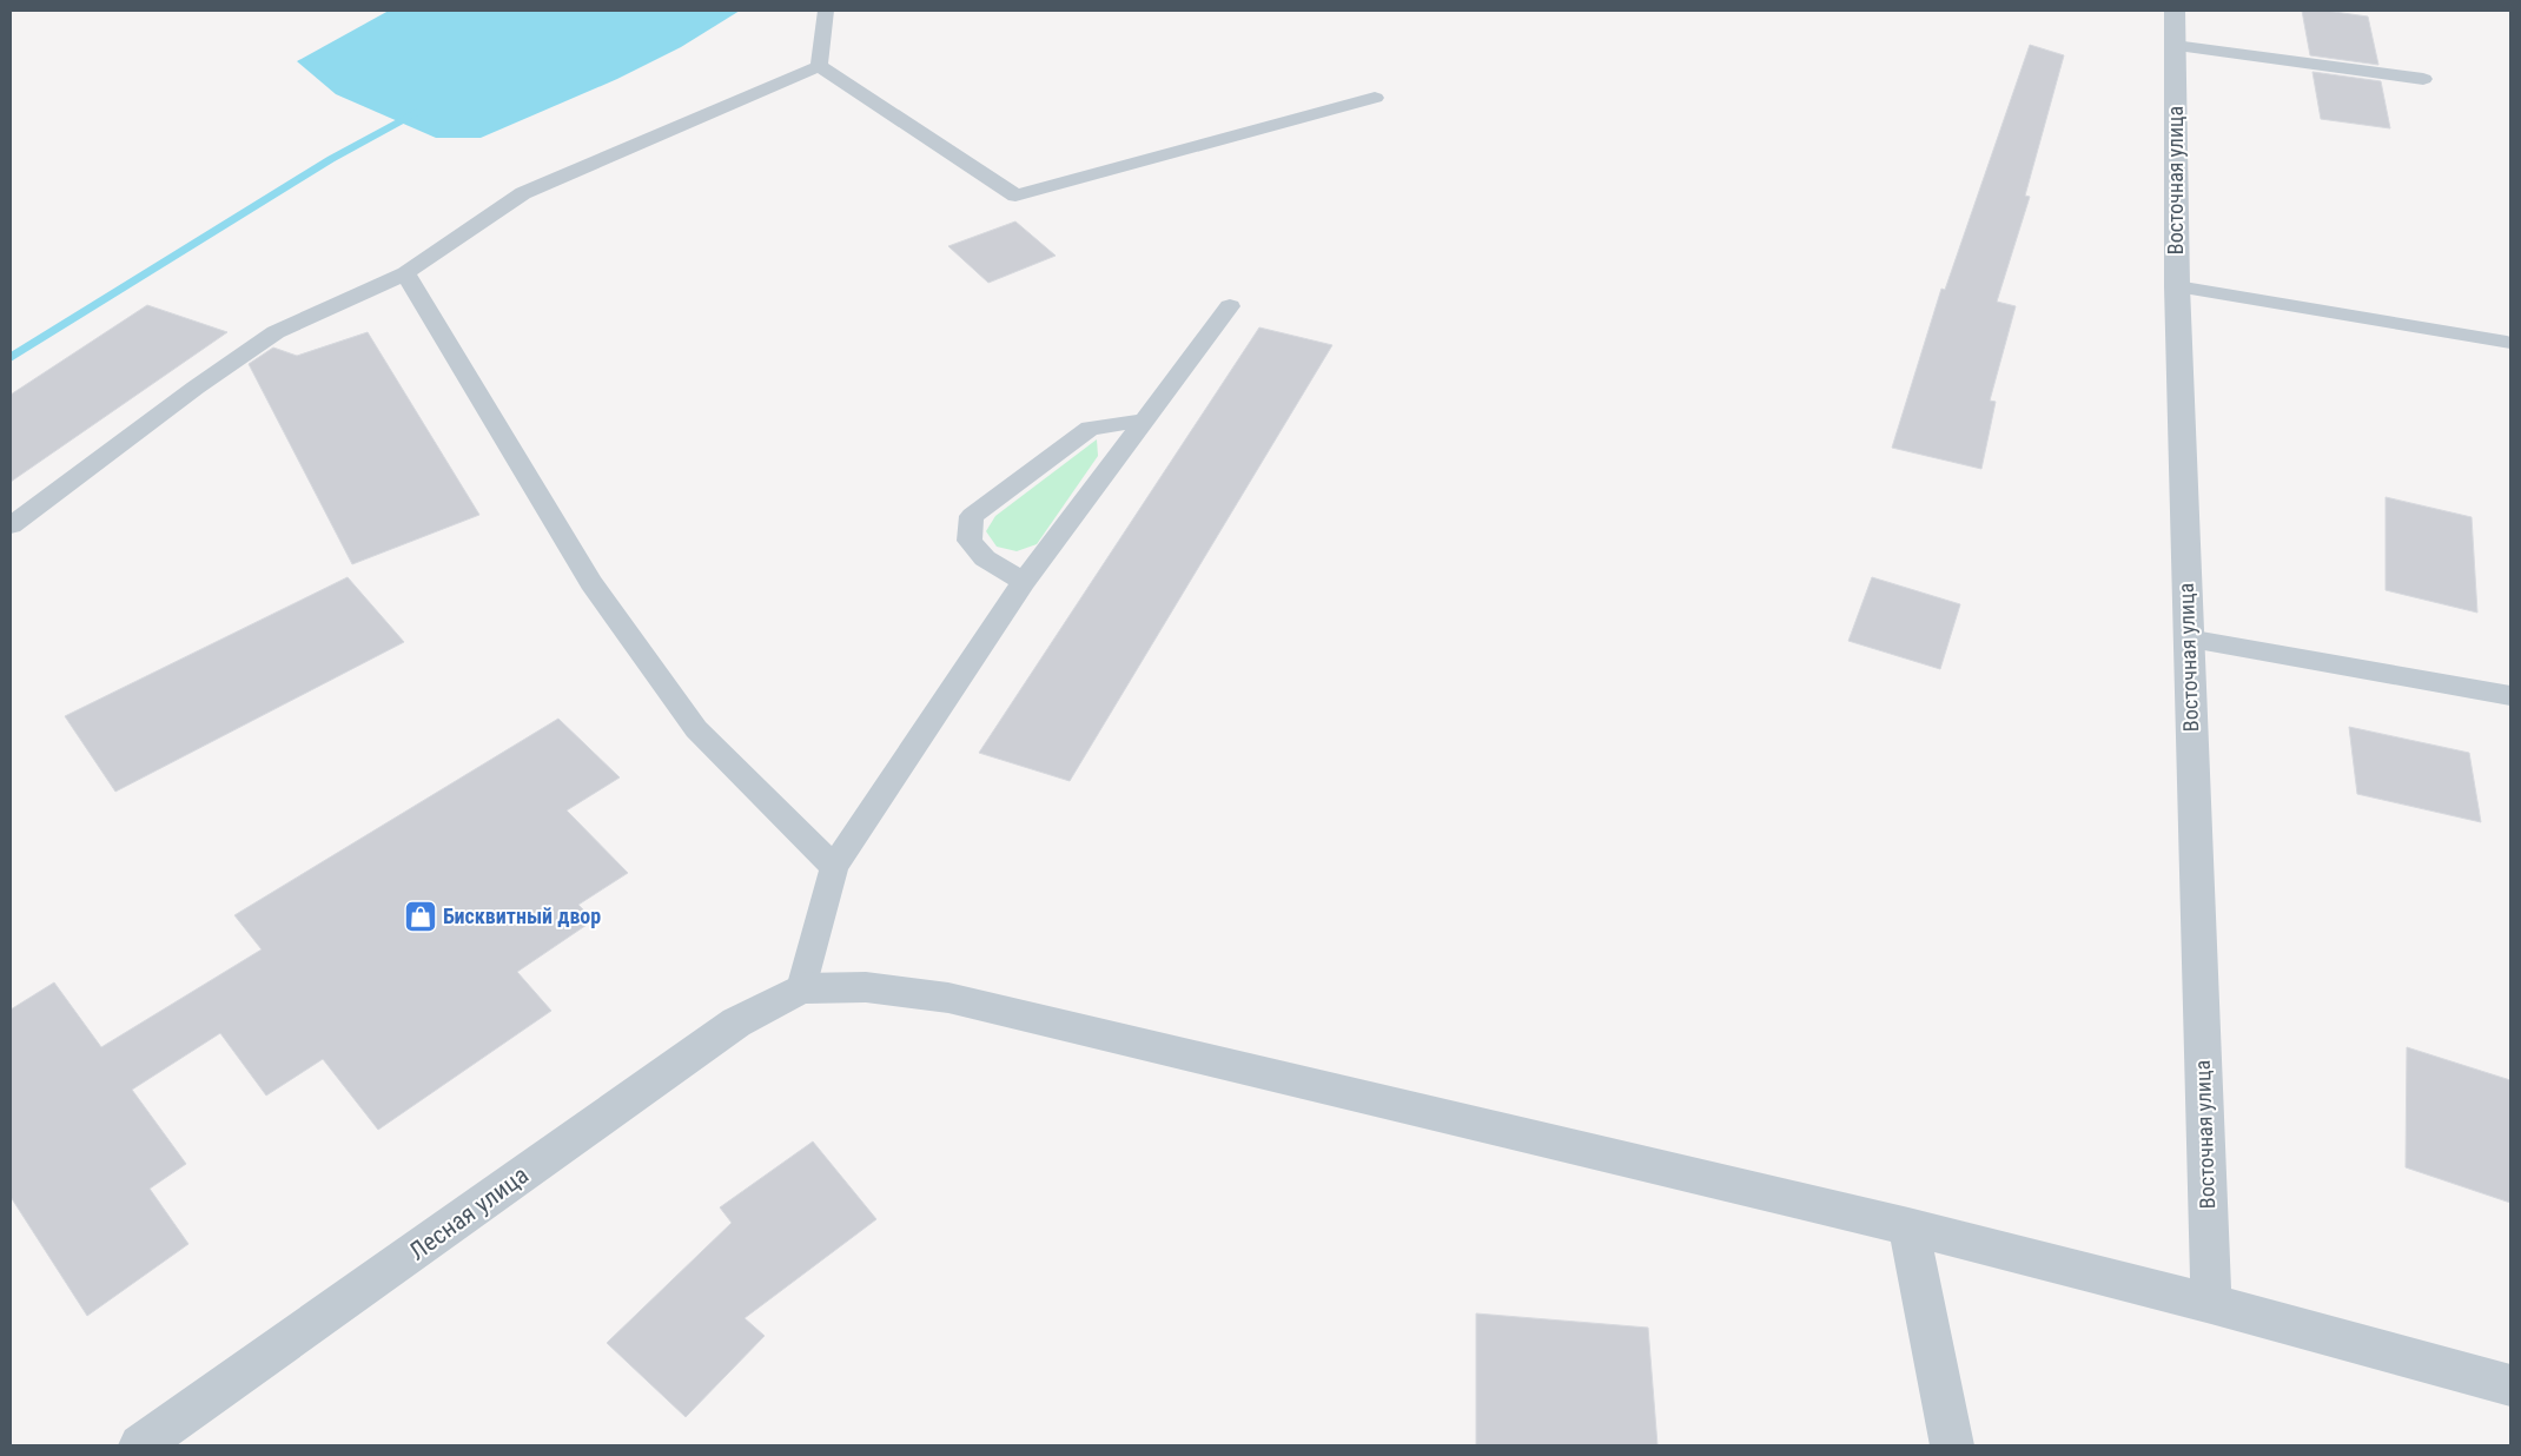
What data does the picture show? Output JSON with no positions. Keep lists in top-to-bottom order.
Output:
{
  "streets": {
    "street": ["Восточная улица", "Лесная улица"]
  },
  "places": {
    "shop": ["Бисквитный двор"]
  }
}
